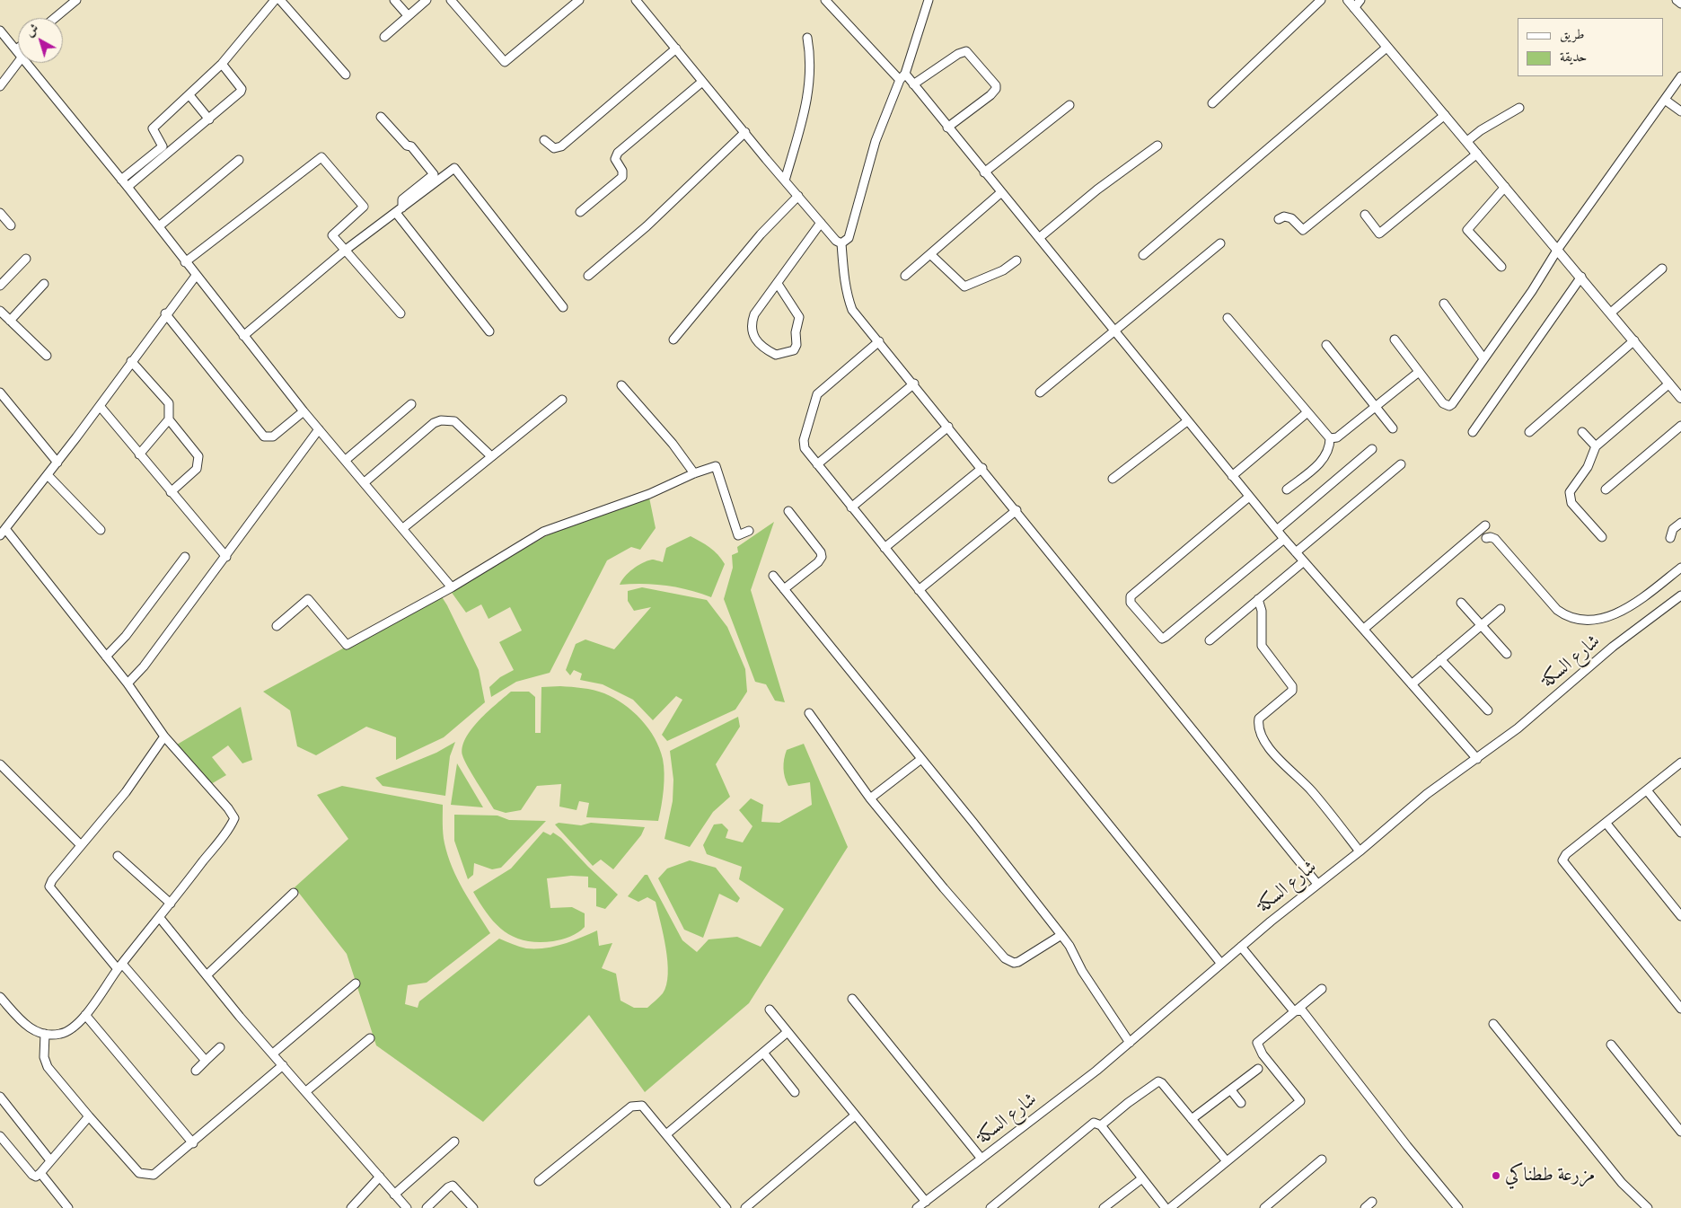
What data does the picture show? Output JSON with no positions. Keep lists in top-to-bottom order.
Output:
{
  "streets": {
    "street": ["شارع السكة"]
  },
  "places": ["مزرعة ططناكي"],
  "legend": ["طريق", "حديقة"],
  "north": "top left"
}
